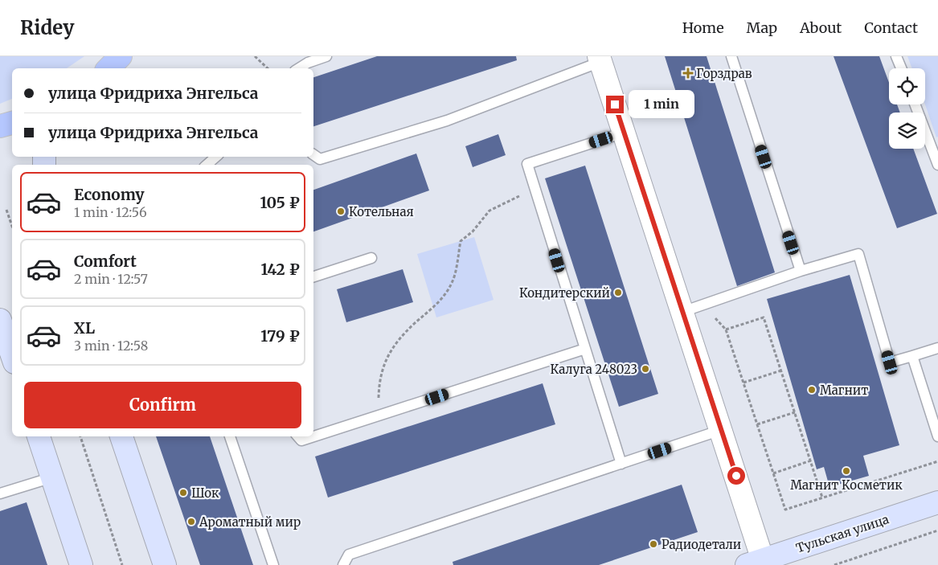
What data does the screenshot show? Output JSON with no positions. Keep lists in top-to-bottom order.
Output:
{
  "streets": {
    "main road": ["Тульская улица"]
  },
  "places": {
    "health": ["Горздрав"],
    "other": [
      "Котельная",
      "Кондитерский",
      "Калуга 248023",
      "Магнит",
      "Магнит Косметик",
      "Шок",
      "Ароматный мир",
      "Радиодетали"
    ]
  },
  "page": {
    "header": "Ridey",
    "nav": [
      "Home",
      "Map",
      "About",
      "Contact"
    ],
    "banner": ["улица Фридриха Энгельса", "улица Фридриха Энгельса"],
    "bubble": "1 min",
    "list": [
      {
        "name": "Economy",
        "note": "1 min · 12:56",
        "value": "105 ₽"
      },
      {
        "name": "Comfort",
        "note": "2 min · 12:57",
        "value": "142 ₽"
      },
      {
        "name": "XL",
        "note": "3 min · 12:58",
        "value": "179 ₽"
      }
    ],
    "buttons": "Confirm"
  }
}
